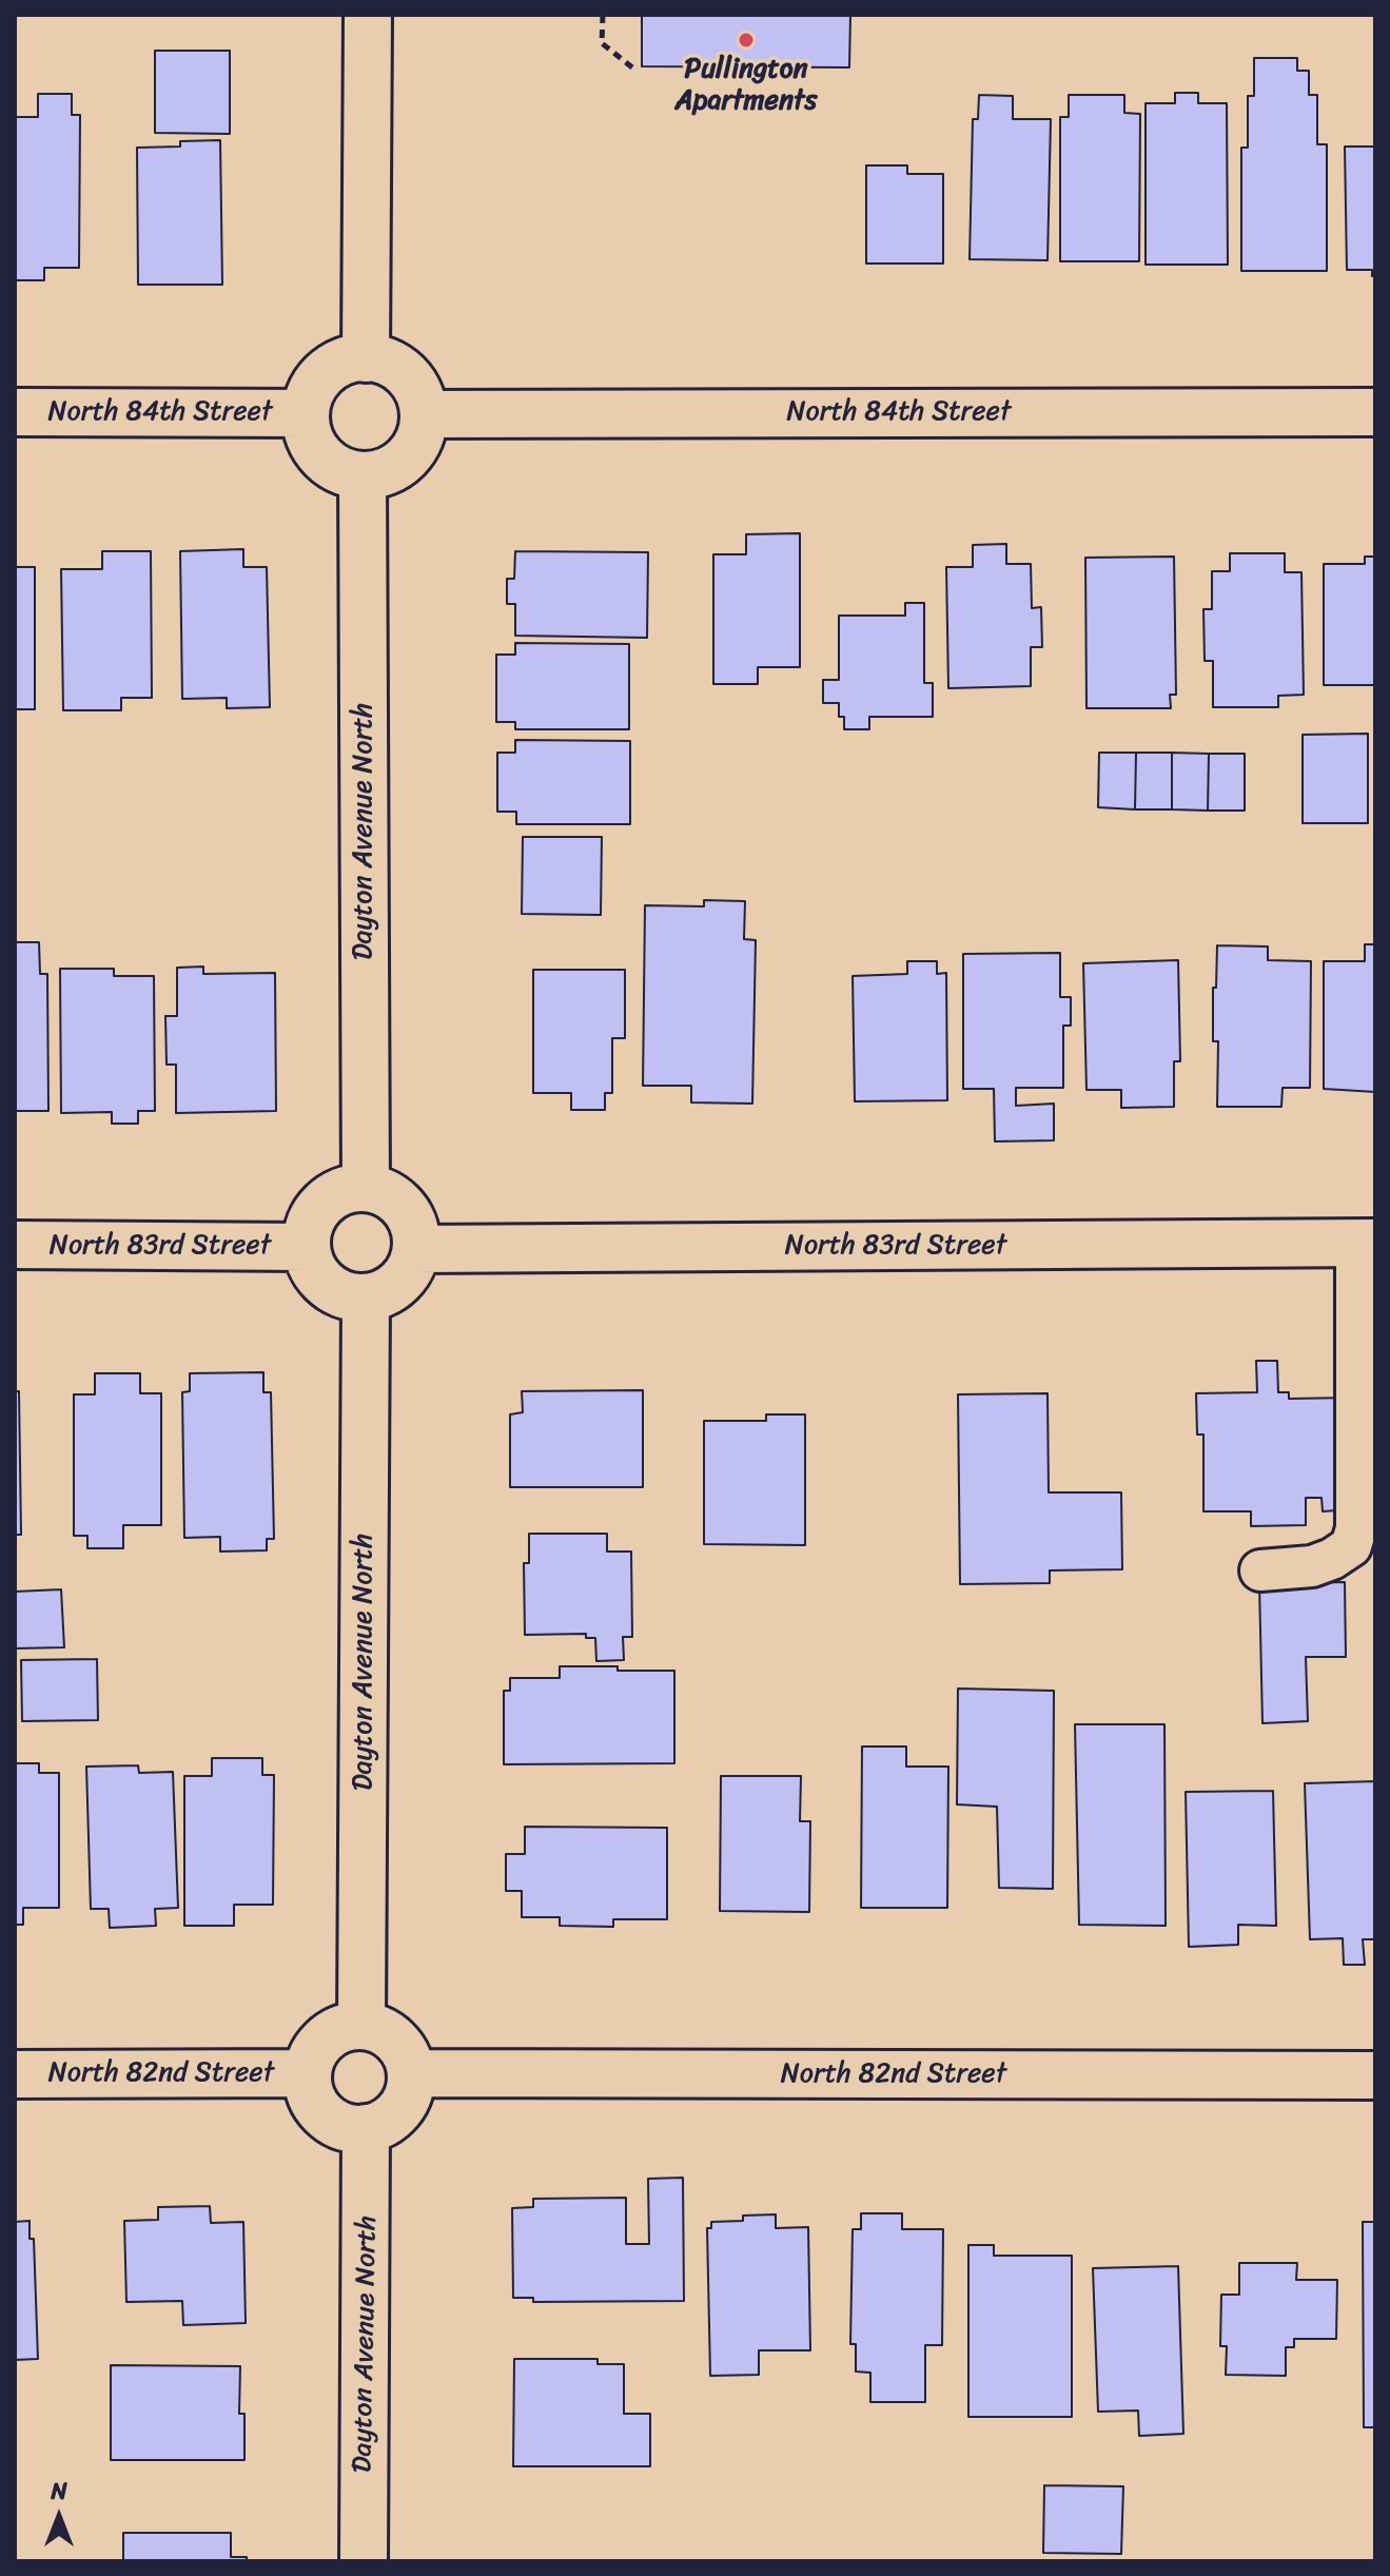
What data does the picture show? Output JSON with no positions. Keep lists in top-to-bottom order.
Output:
{
  "streets": {
    "street": [
      "North 84th Street",
      "Dayton Avenue North",
      "North 83rd Street",
      "North 82nd Street"
    ]
  },
  "crossings": [
    ["North 84th Street", "Dayton Avenue North"],
    ["Dayton Avenue North", "North 83rd Street"],
    ["Dayton Avenue North", "North 82nd Street"]
  ],
  "places": ["Pullington Apartments"],
  "north": "top"
}
